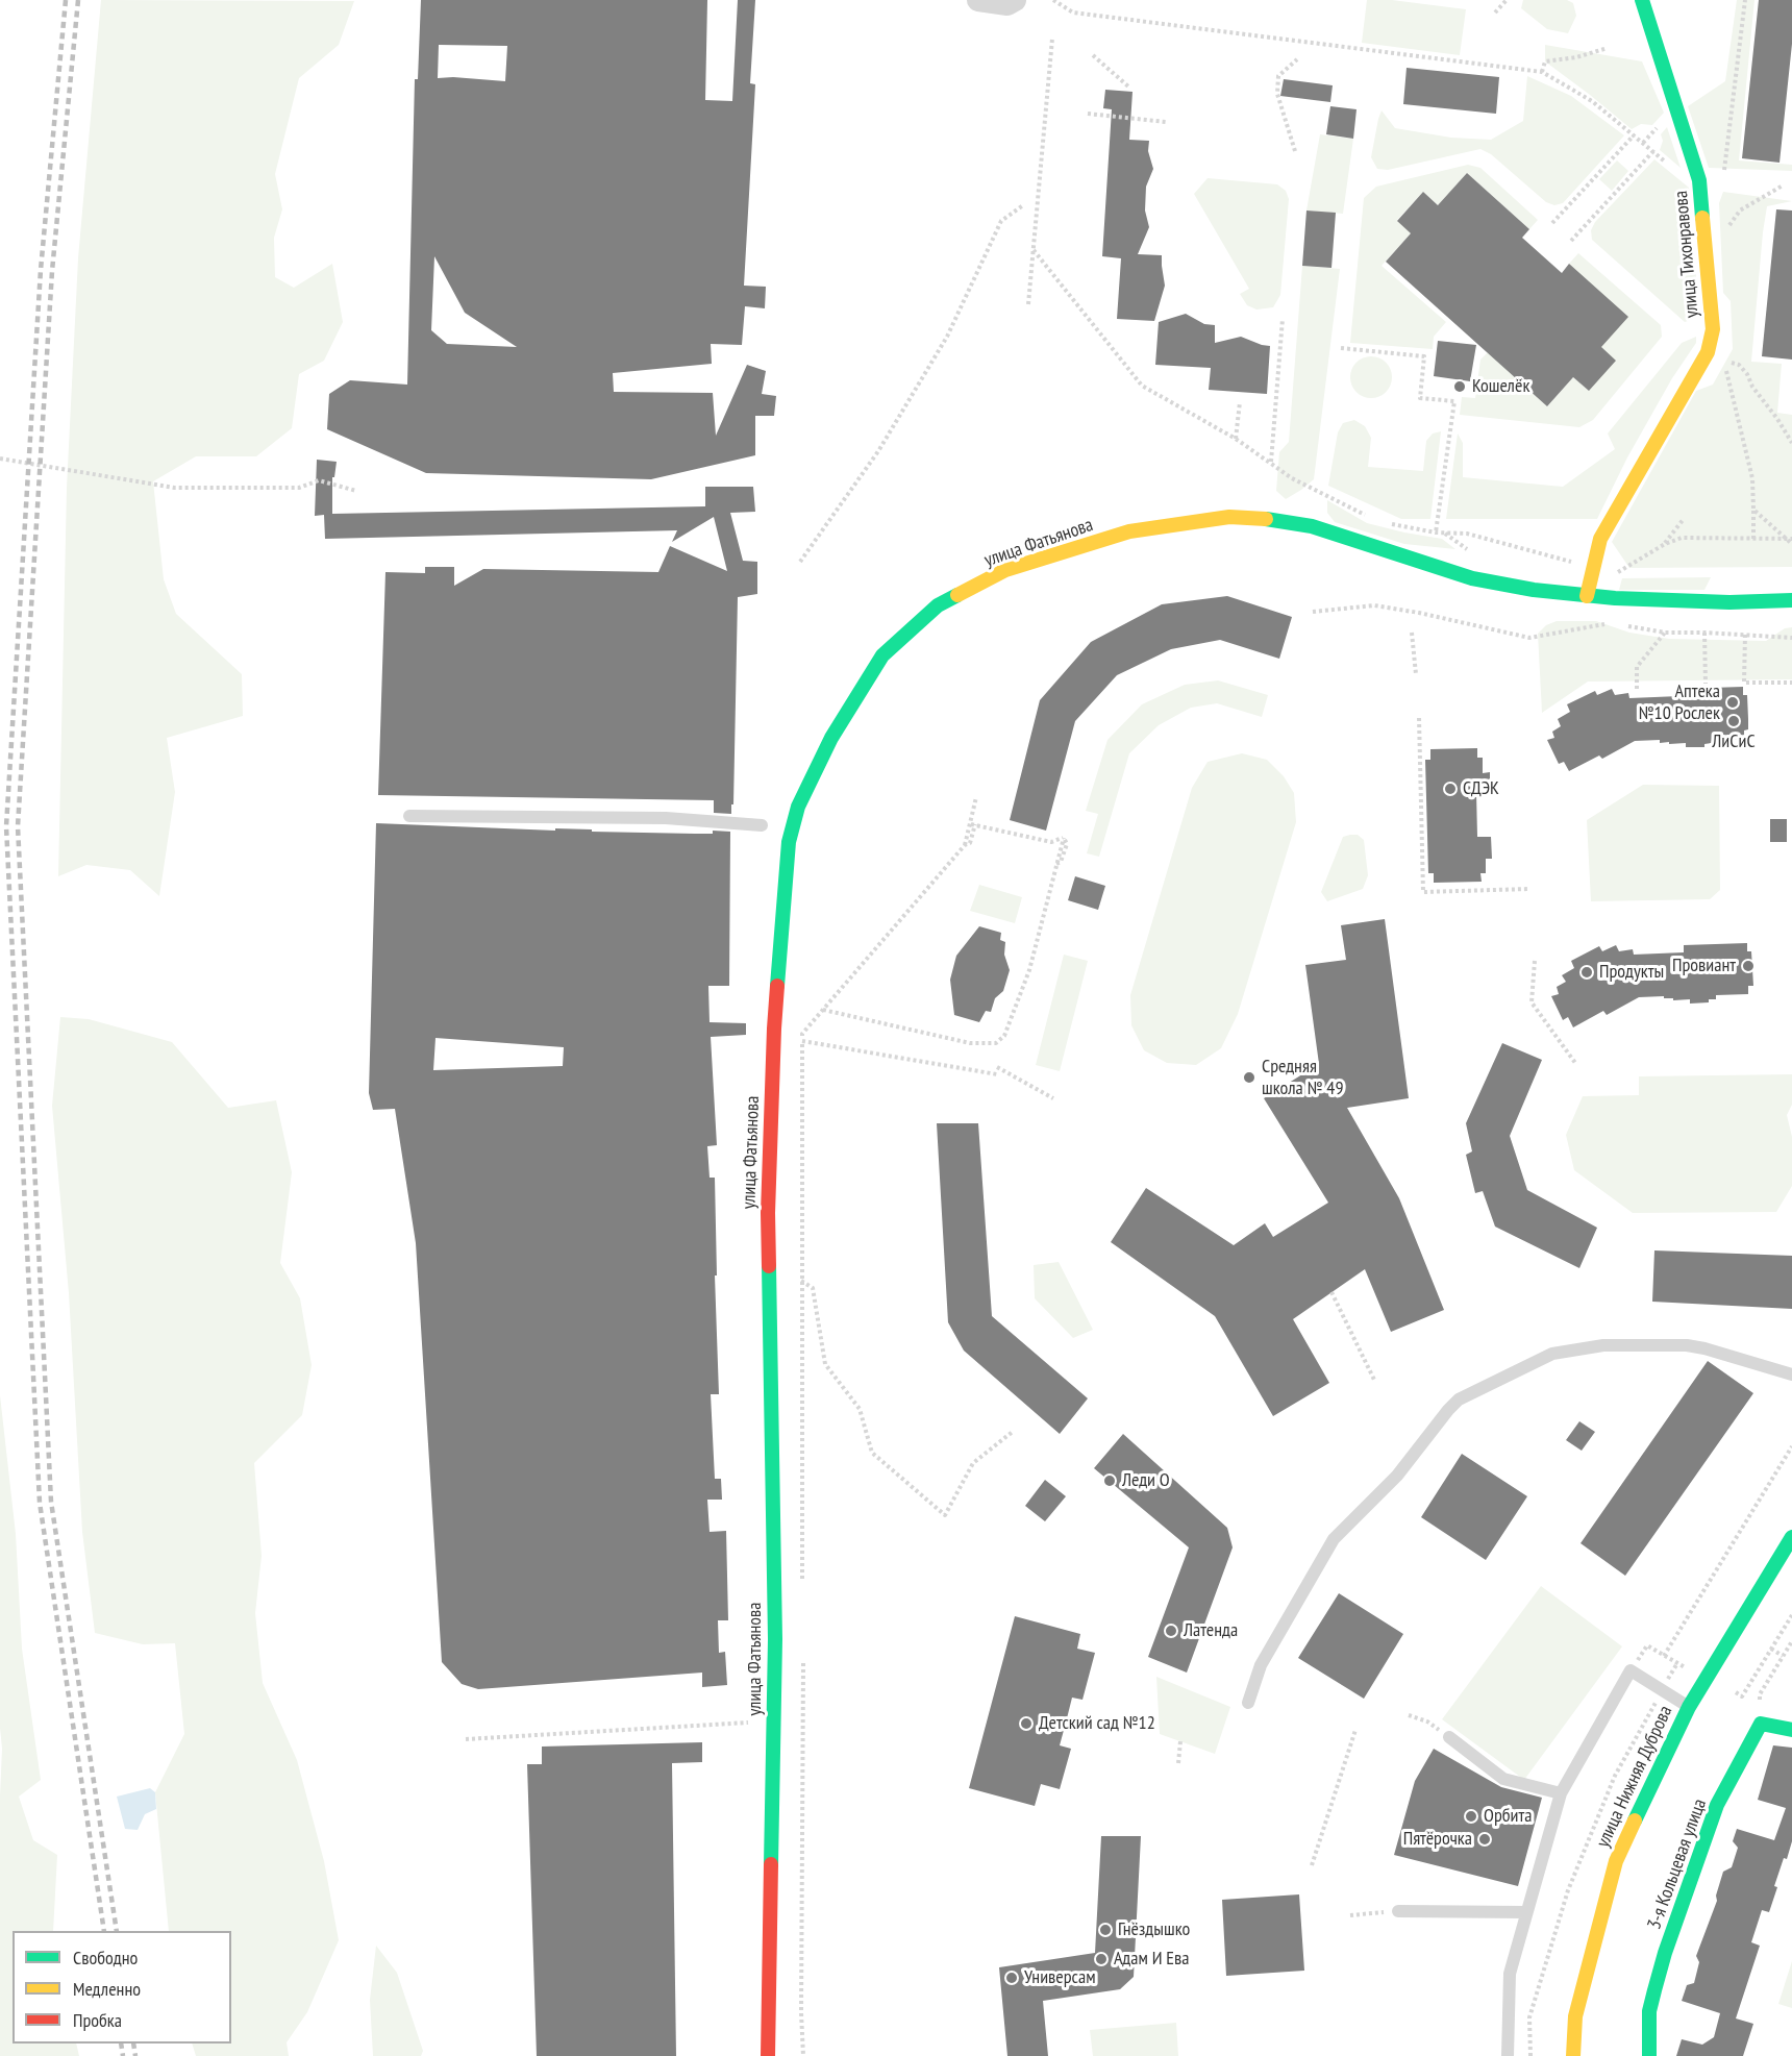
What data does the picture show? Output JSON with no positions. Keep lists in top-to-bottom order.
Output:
{
  "streets": {
    "street": [
      "улица Тихонравова",
      "улица Фатьянова",
      "улица Нижняя Дуброва",
      "3-я Кольцевая улица"
    ]
  },
  "crossings": [
    ["улица Тихонравова", "улица Фатьянова"]
  ],
  "places": [
    "Кошелёк",
    "Аптека №10 Рослек",
    "ЛиСиС",
    "СДЭК",
    "Провиант",
    "Продукты",
    "Средняя школа № 49",
    "Леди О",
    "Латенда",
    "Детский сад №12",
    "Орбита",
    "Пятёрочка",
    "Гнёздышко",
    "Адам И Ева",
    "Универсам"
  ],
  "legend": ["Свободно", "Медленно", "Пробка"]
}
